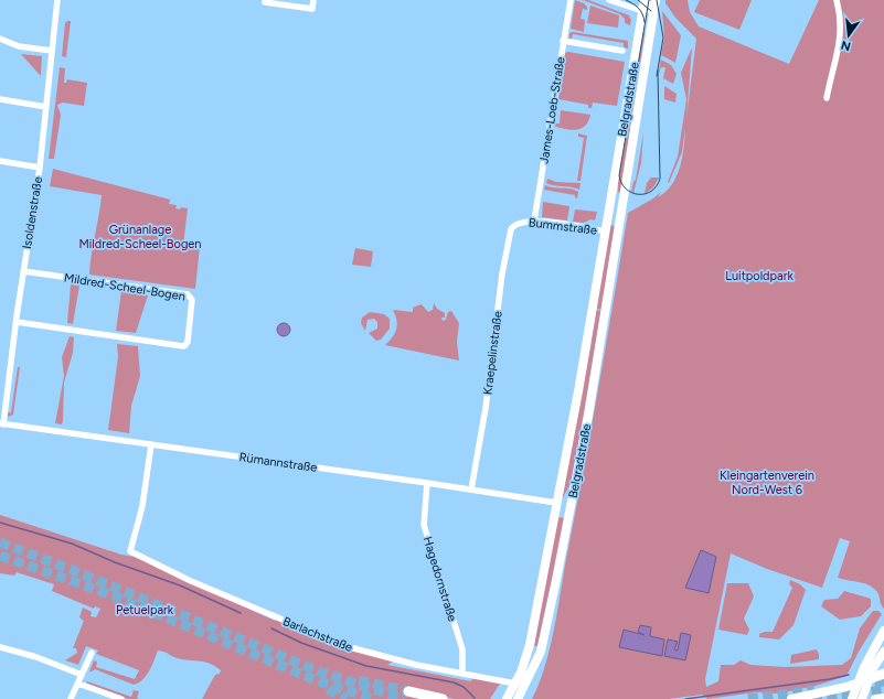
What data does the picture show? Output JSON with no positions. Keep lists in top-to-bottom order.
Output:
{
  "streets": {
    "main road": ["Belgradstraße"],
    "street": [
      "James-Loeb-Straße",
      "Isoldenstraße",
      "Bummstraße",
      "Mildred-Scheel-Bogen",
      "Kraepelinstraße",
      "Rümannstraße",
      "Hagedornstraße",
      "Barlachstraße"
    ]
  },
  "crossings": [
    ["Belgradstraße", "Bummstraße"],
    ["Belgradstraße", "Rümannstraße"],
    ["Belgradstraße", "Barlachstraße"],
    ["James-Loeb-Straße", "Bummstraße"],
    ["Isoldenstraße", "Mildred-Scheel-Bogen"],
    ["Isoldenstraße", "Rümannstraße"],
    ["Bummstraße", "Kraepelinstraße"],
    ["Kraepelinstraße", "Rümannstraße"],
    ["Rümannstraße", "Hagedornstraße"],
    ["Rümannstraße", "Barlachstraße"],
    ["Hagedornstraße", "Barlachstraße"]
  ],
  "parks": [
    "Grünanlage Mildred-Scheel-Bogen",
    "Luitpoldpark",
    "Kleingartenverein Nord-West 6",
    "Petuelpark"
  ],
  "north": "bottom"
}
